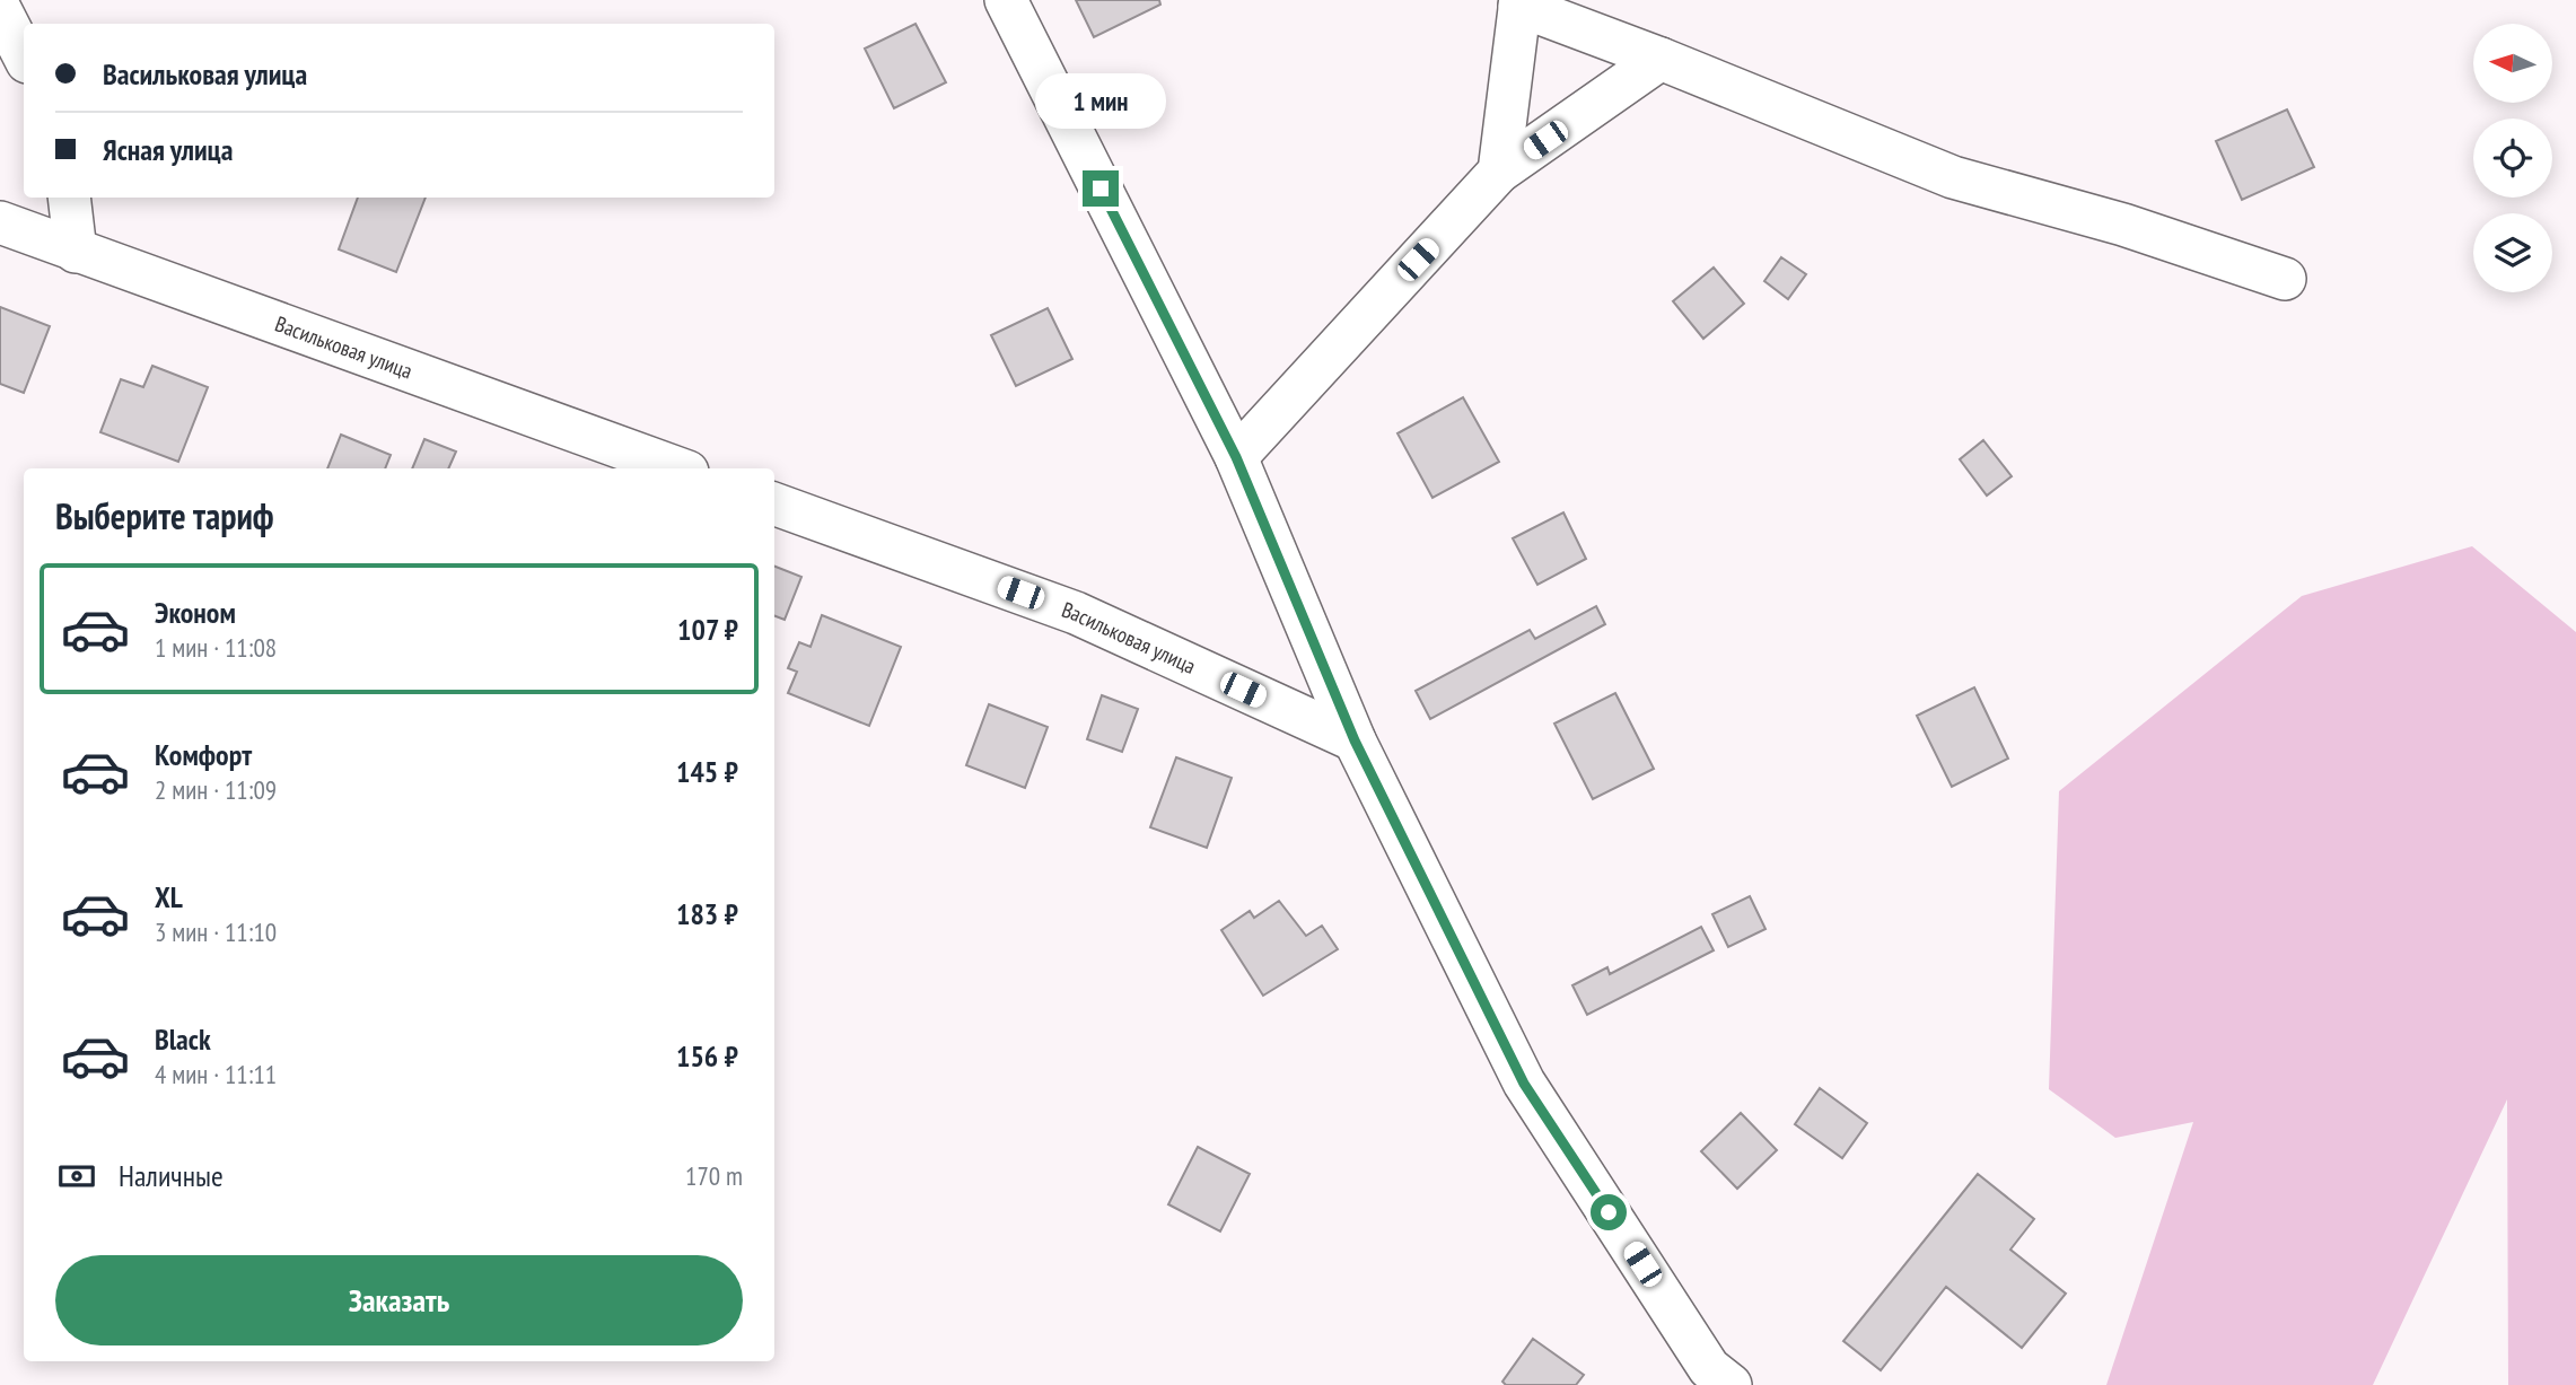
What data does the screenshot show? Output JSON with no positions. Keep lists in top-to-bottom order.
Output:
{
  "streets": {
    "street": ["Васильковая улица"]
  },
  "north": "left",
  "page": {
    "banner": ["Васильковая улица", "Ясная улица"],
    "bubble": "1 мин",
    "heading": "Выберите тариф",
    "list": [
      {
        "name": "Эконом",
        "note": "1 мин · 11:08",
        "value": "107 ₽"
      },
      {
        "name": "Комфорт",
        "note": "2 мин · 11:09",
        "value": "145 ₽"
      },
      {
        "name": "XL",
        "note": "3 мин · 11:10",
        "value": "183 ₽"
      },
      {
        "name": "Black",
        "note": "4 мин · 11:11",
        "value": "156 ₽"
      }
    ],
    "pay": ["Наличные", "170 m"],
    "buttons": "Заказать"
  }
}
